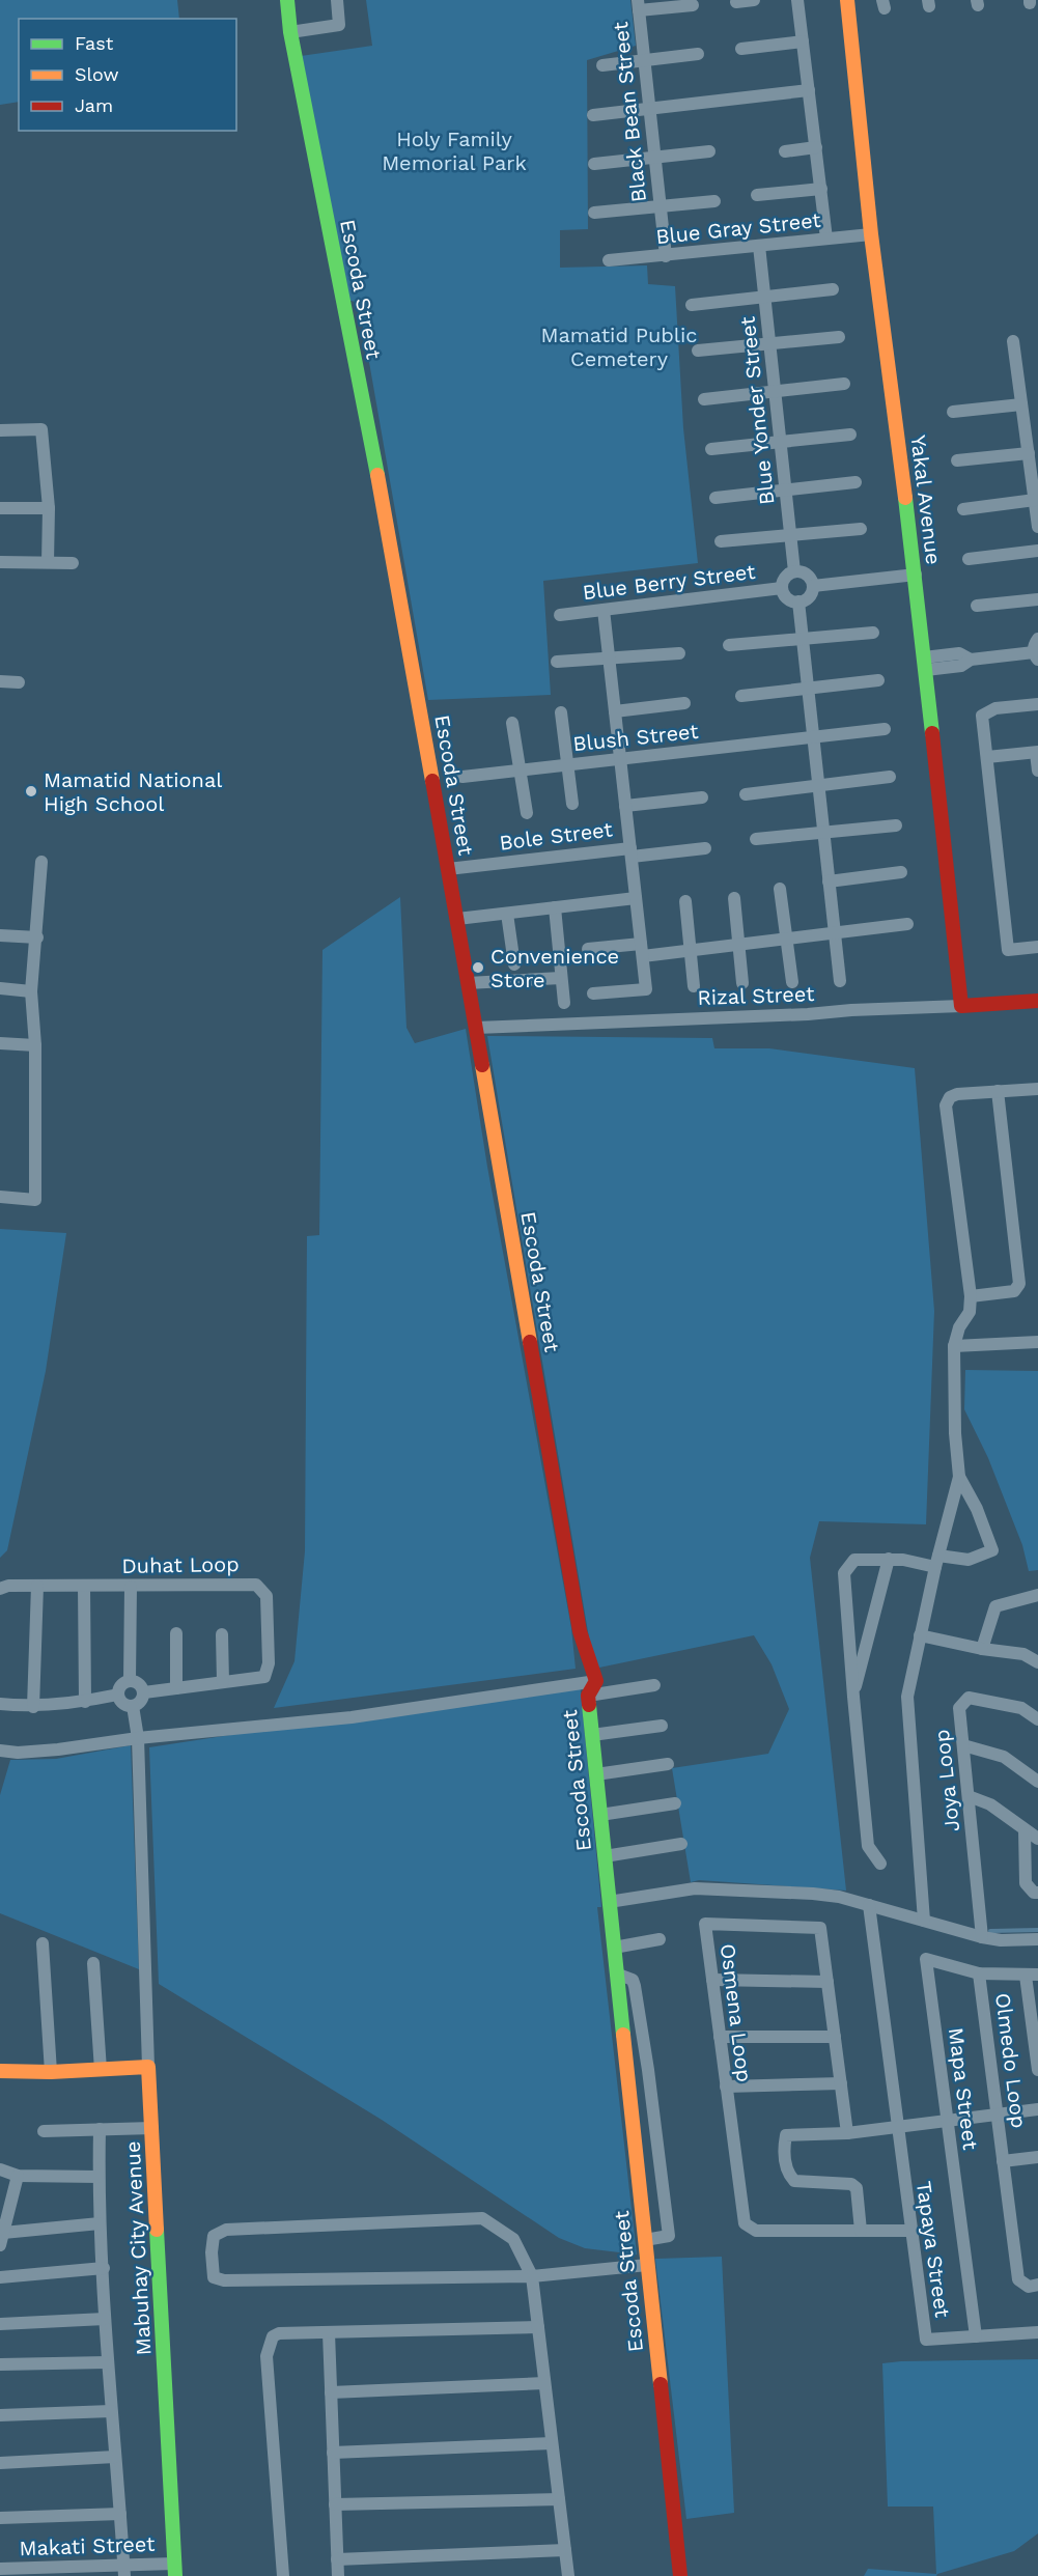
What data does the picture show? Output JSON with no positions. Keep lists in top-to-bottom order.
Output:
{
  "streets": {
    "street": [
      "Black Bean Street",
      "Blue Gray Street",
      "Escoda Street",
      "Blue Yonder Street",
      "Yakal Avenue",
      "Blue Berry Street",
      "Blush Street",
      "Bole Street",
      "Rizal Street",
      "Duhat Loop",
      "Joya Loop",
      "Osmena Loop",
      "Olmedo Loop",
      "Mapa Street",
      "Mabuhay City Avenue",
      "Tapaya Street",
      "Makati Street"
    ]
  },
  "crossings": [
    ["Black Bean Street", "Blue Gray Street"],
    ["Blue Gray Street", "Blue Yonder Street"],
    ["Blue Gray Street", "Yakal Avenue"],
    ["Escoda Street", "Bole Street"],
    ["Escoda Street", "Rizal Street"],
    ["Blue Yonder Street", "Blue Berry Street"],
    ["Yakal Avenue", "Rizal Street"],
    ["Osmena Loop", "Tapaya Street"],
    ["Olmedo Loop", "Mapa Street"],
    ["Mapa Street", "Tapaya Street"],
    ["Mabuhay City Avenue", "Makati Street"]
  ],
  "parks": ["Holy Family Memorial Park", "Mamatid Public Cemetery"],
  "places": ["Mamatid National High School", "Convenience Store"],
  "legend": ["Fast", "Slow", "Jam"]
}
